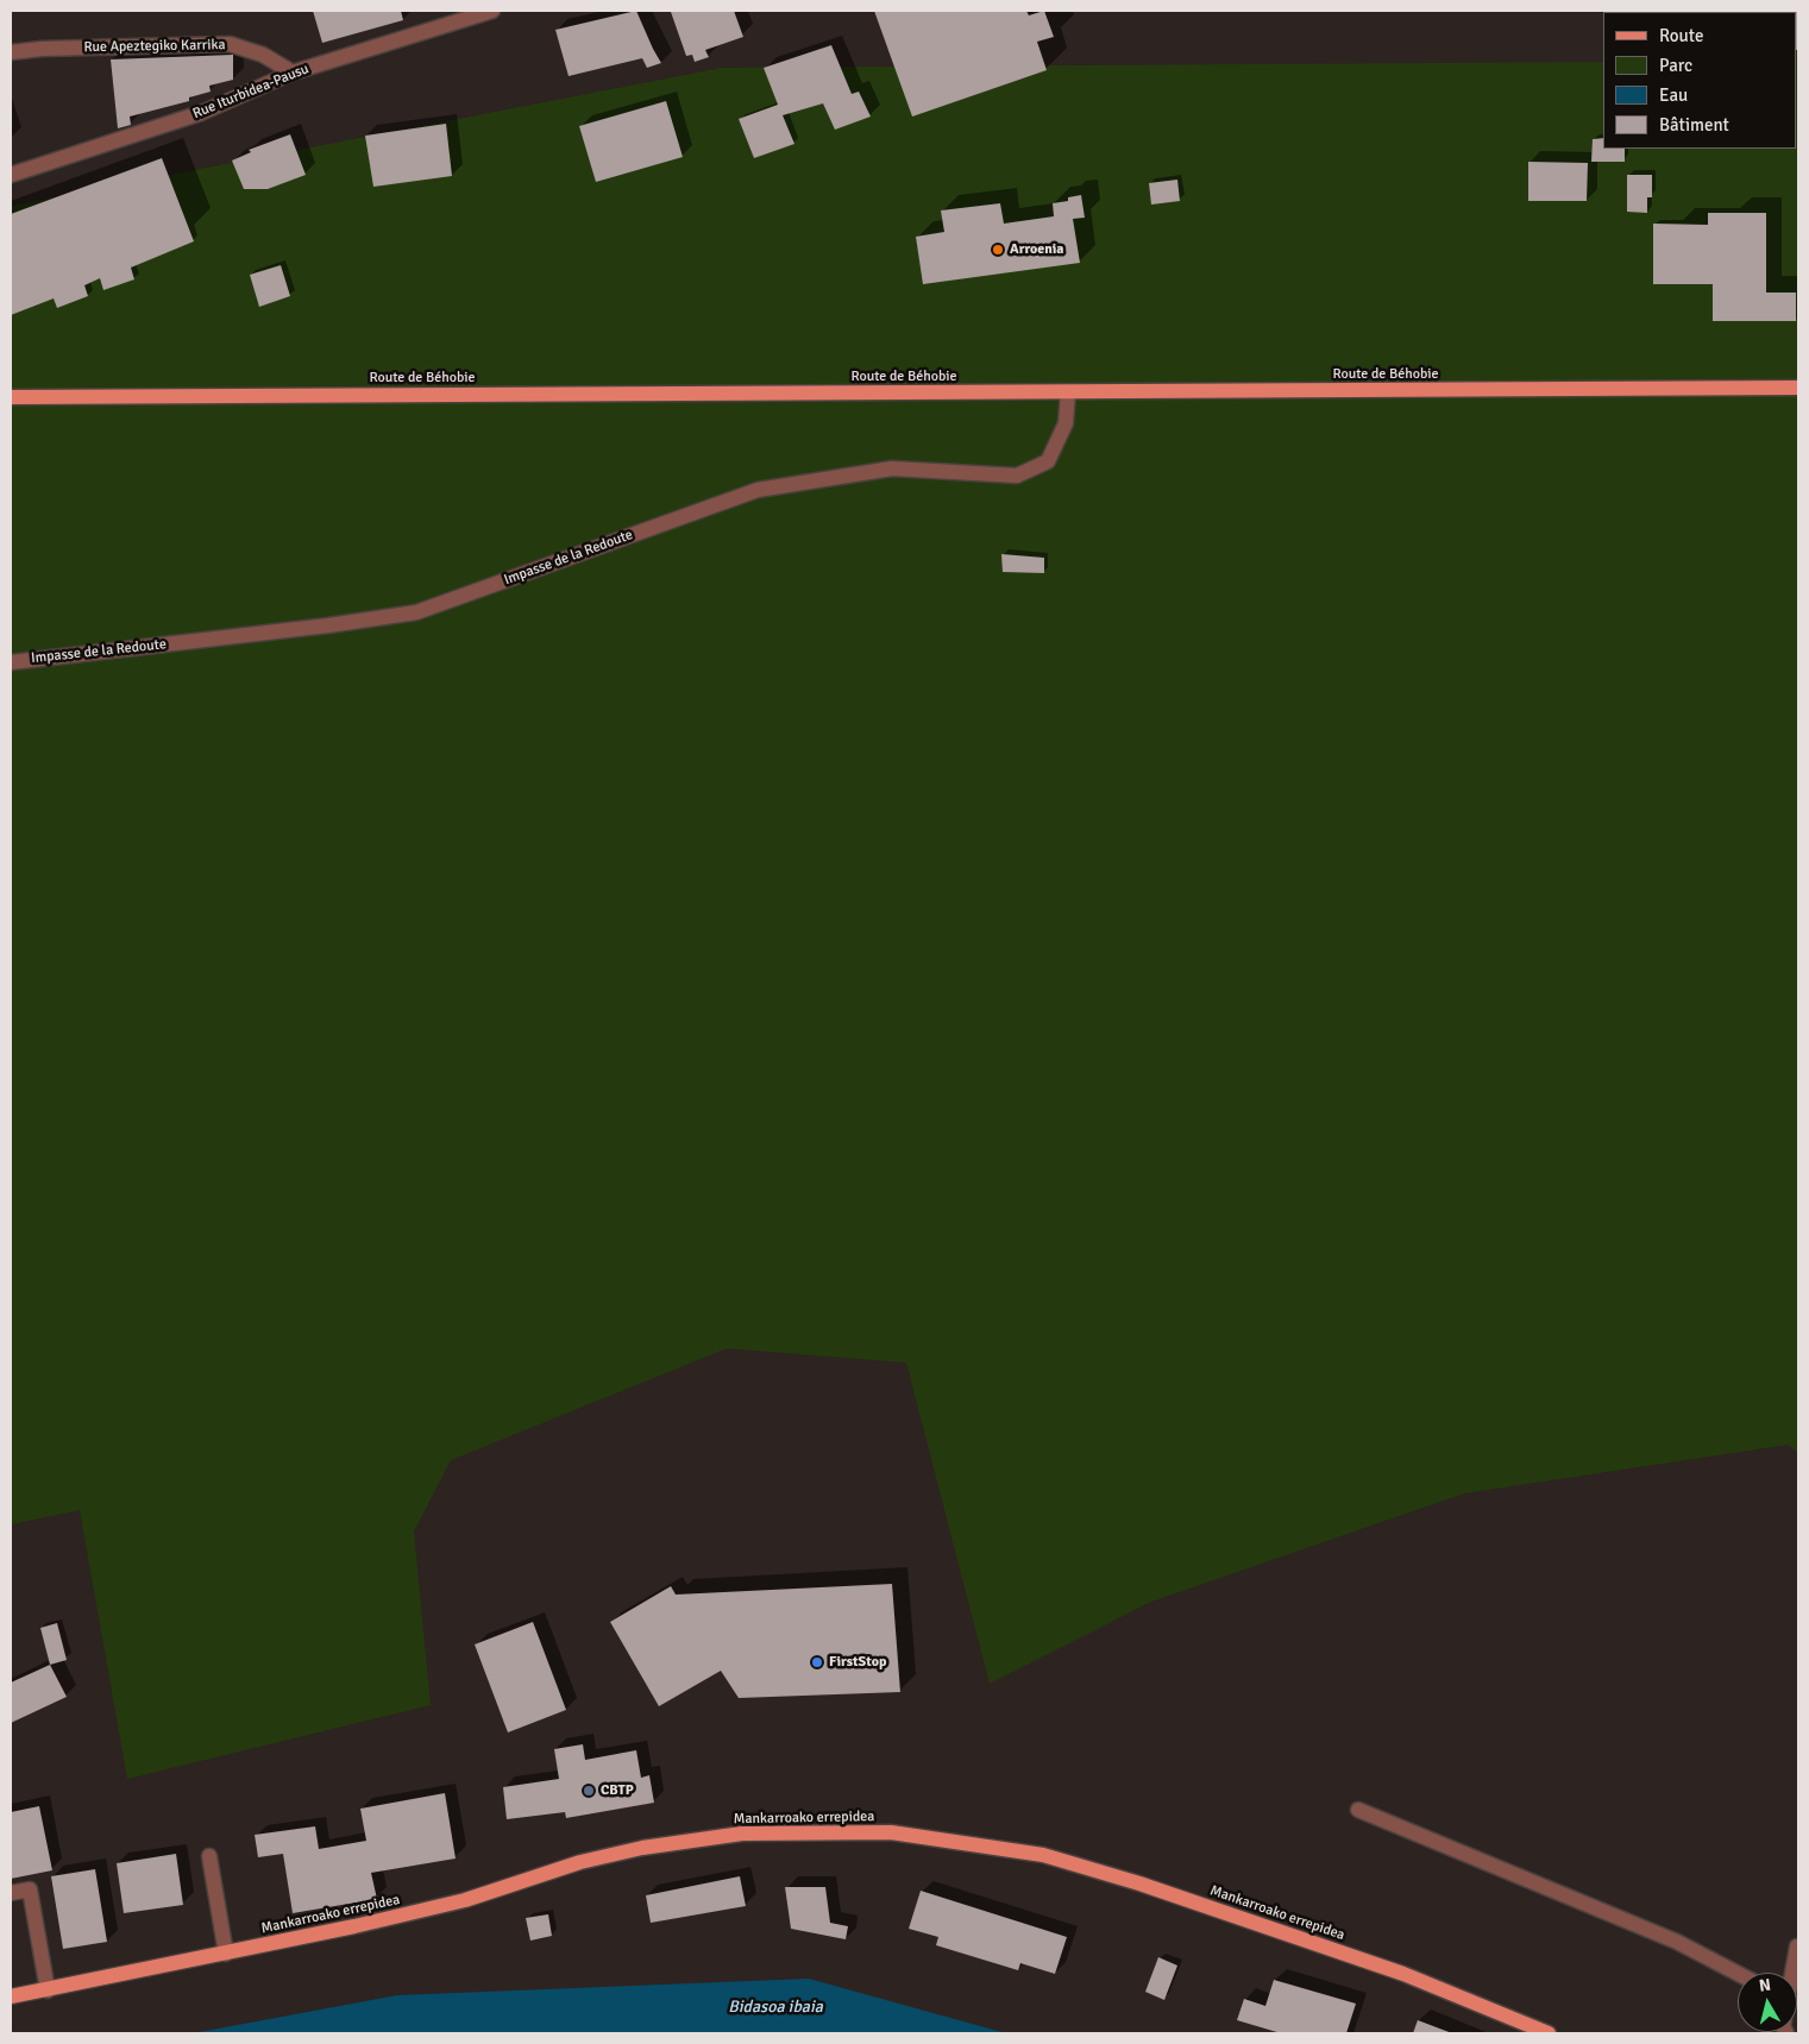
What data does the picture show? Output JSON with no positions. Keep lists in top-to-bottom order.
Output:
{
  "streets": {
    "main road": ["Route de Béhobie", "Mankarroako errepidea"],
    "street": ["Rue Apeztegiko Karrika", "Rue Iturbidea-Pausu", "Impasse de la Redoute"]
  },
  "crossings": [
    ["Rue Apeztegiko Karrika", "Rue Iturbidea-Pausu"],
    ["Route de Béhobie", "Impasse de la Redoute"]
  ],
  "water": ["Bidasoa ibaia"],
  "places": ["Arroenia", "FirstStop", "CBTP"],
  "legend": [
    "Route",
    "Parc",
    "Eau",
    "Bâtiment"
  ],
  "north": "top"
}
